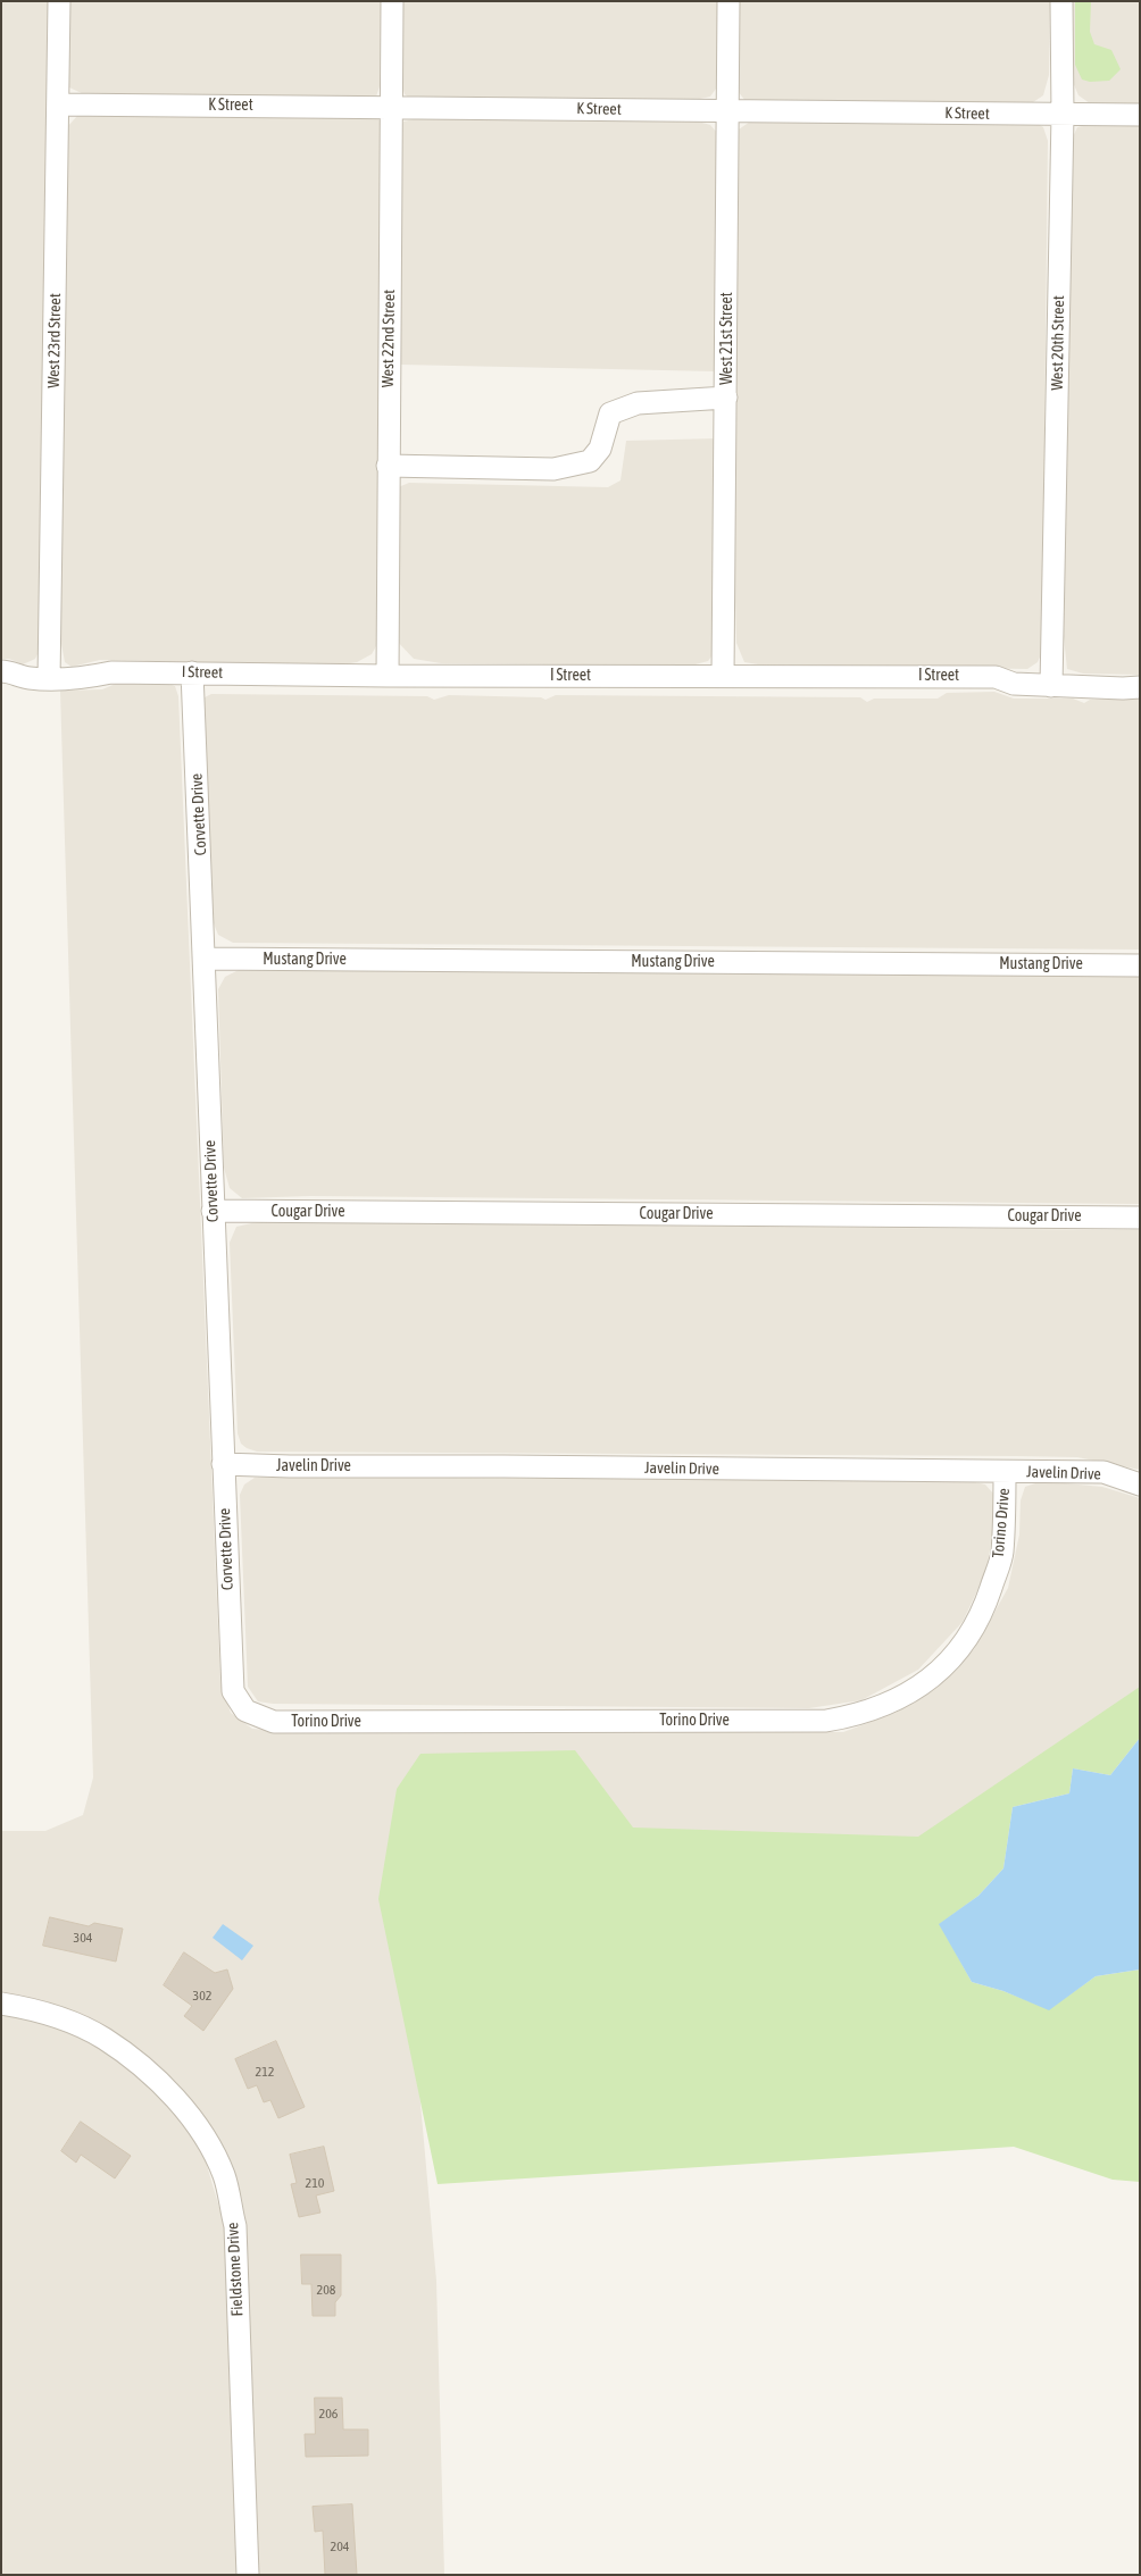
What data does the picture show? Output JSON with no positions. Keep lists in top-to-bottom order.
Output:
{
  "streets": {
    "street": [
      "K Street",
      "West 22nd Street",
      "West 21st Street",
      "West 23rd Street",
      "West 20th Street",
      "I Street",
      "Corvette Drive",
      "Mustang Drive",
      "Cougar Drive",
      "Javelin Drive",
      "Torino Drive",
      "Fieldstone Drive"
    ]
  },
  "crossings": [
    ["K Street", "West 22nd Street"],
    ["K Street", "West 21st Street"],
    ["K Street", "West 23rd Street"],
    ["K Street", "West 20th Street"],
    ["West 22nd Street", "I Street"],
    ["West 21st Street", "I Street"],
    ["West 23rd Street", "I Street"],
    ["West 20th Street", "I Street"],
    ["I Street", "Corvette Drive"],
    ["Corvette Drive", "Mustang Drive"],
    ["Corvette Drive", "Cougar Drive"],
    ["Corvette Drive", "Javelin Drive"],
    ["Corvette Drive", "Torino Drive"],
    ["Javelin Drive", "Torino Drive"]
  ],
  "house_numbers": [
    "304",
    "302",
    "212",
    "210",
    "208",
    "206",
    "204"
  ]
}
